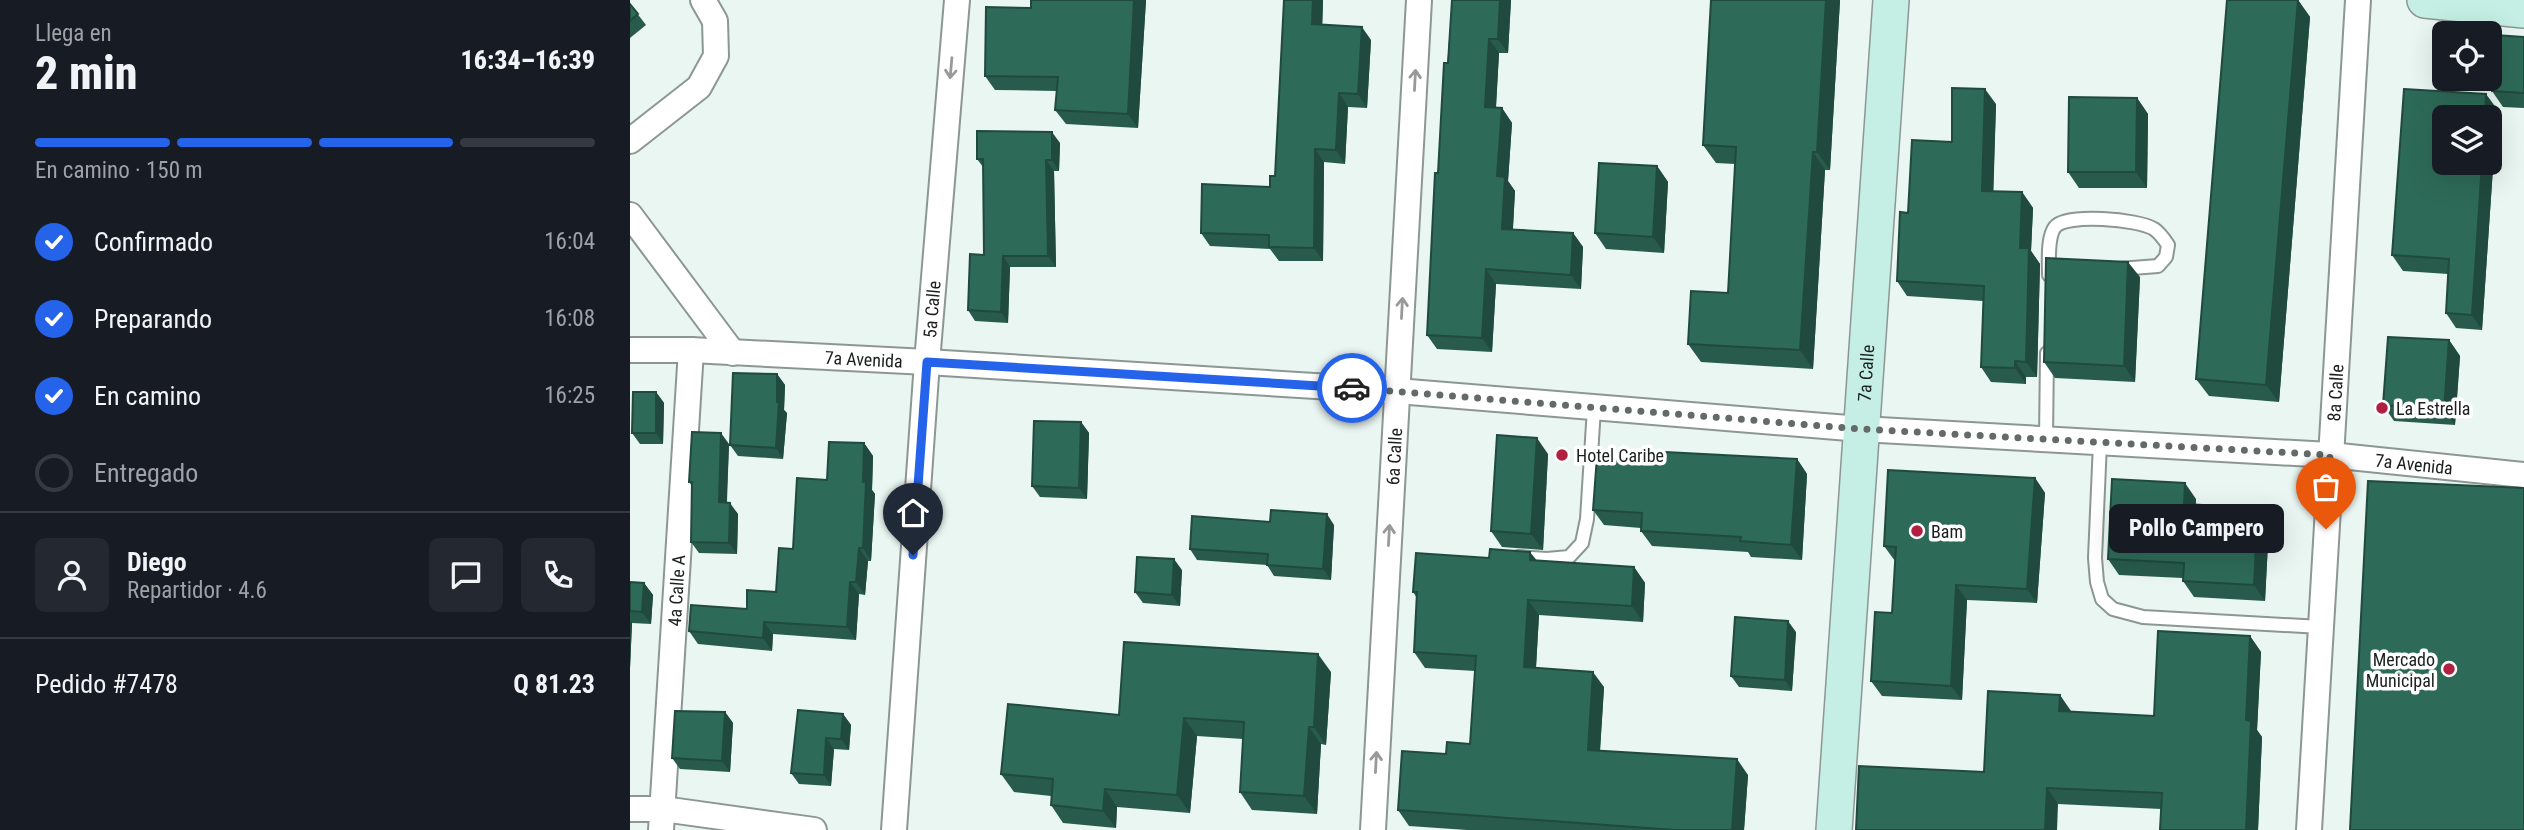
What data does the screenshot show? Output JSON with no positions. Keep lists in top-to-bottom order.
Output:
{
  "streets": {
    "street": [
      "5a Calle",
      "7a Avenida",
      "7a Calle",
      "8a Calle",
      "6a Calle",
      "4a Calle A"
    ]
  },
  "crossings": [
    ["5a Calle", "7a Avenida"],
    ["7a Avenida", "7a Calle"],
    ["7a Avenida", "8a Calle"],
    ["7a Avenida", "6a Calle"],
    ["7a Avenida", "4a Calle A"]
  ],
  "one_way": ["5a Calle", "6a Calle"],
  "places": [
    "La Estrella",
    "Hotel Caribe",
    "Pollo Campero",
    "Bam",
    "Mercado Municipal"
  ],
  "page": {
    "heading": ["2 min", "Llega en", "16:34–16:39"],
    "panel": [
      "Diego",
      "Repartidor · 4.6",
      "Pedido #7478",
      "Q 81.23"
    ],
    "bar": "En camino · 150 m",
    "list": [
      ["Confirmado", "16:04"],
      ["Preparando", "16:08"],
      ["En camino", "16:25"],
      "Entregado"
    ],
    "bubble": "Pollo Campero"
  }
}
